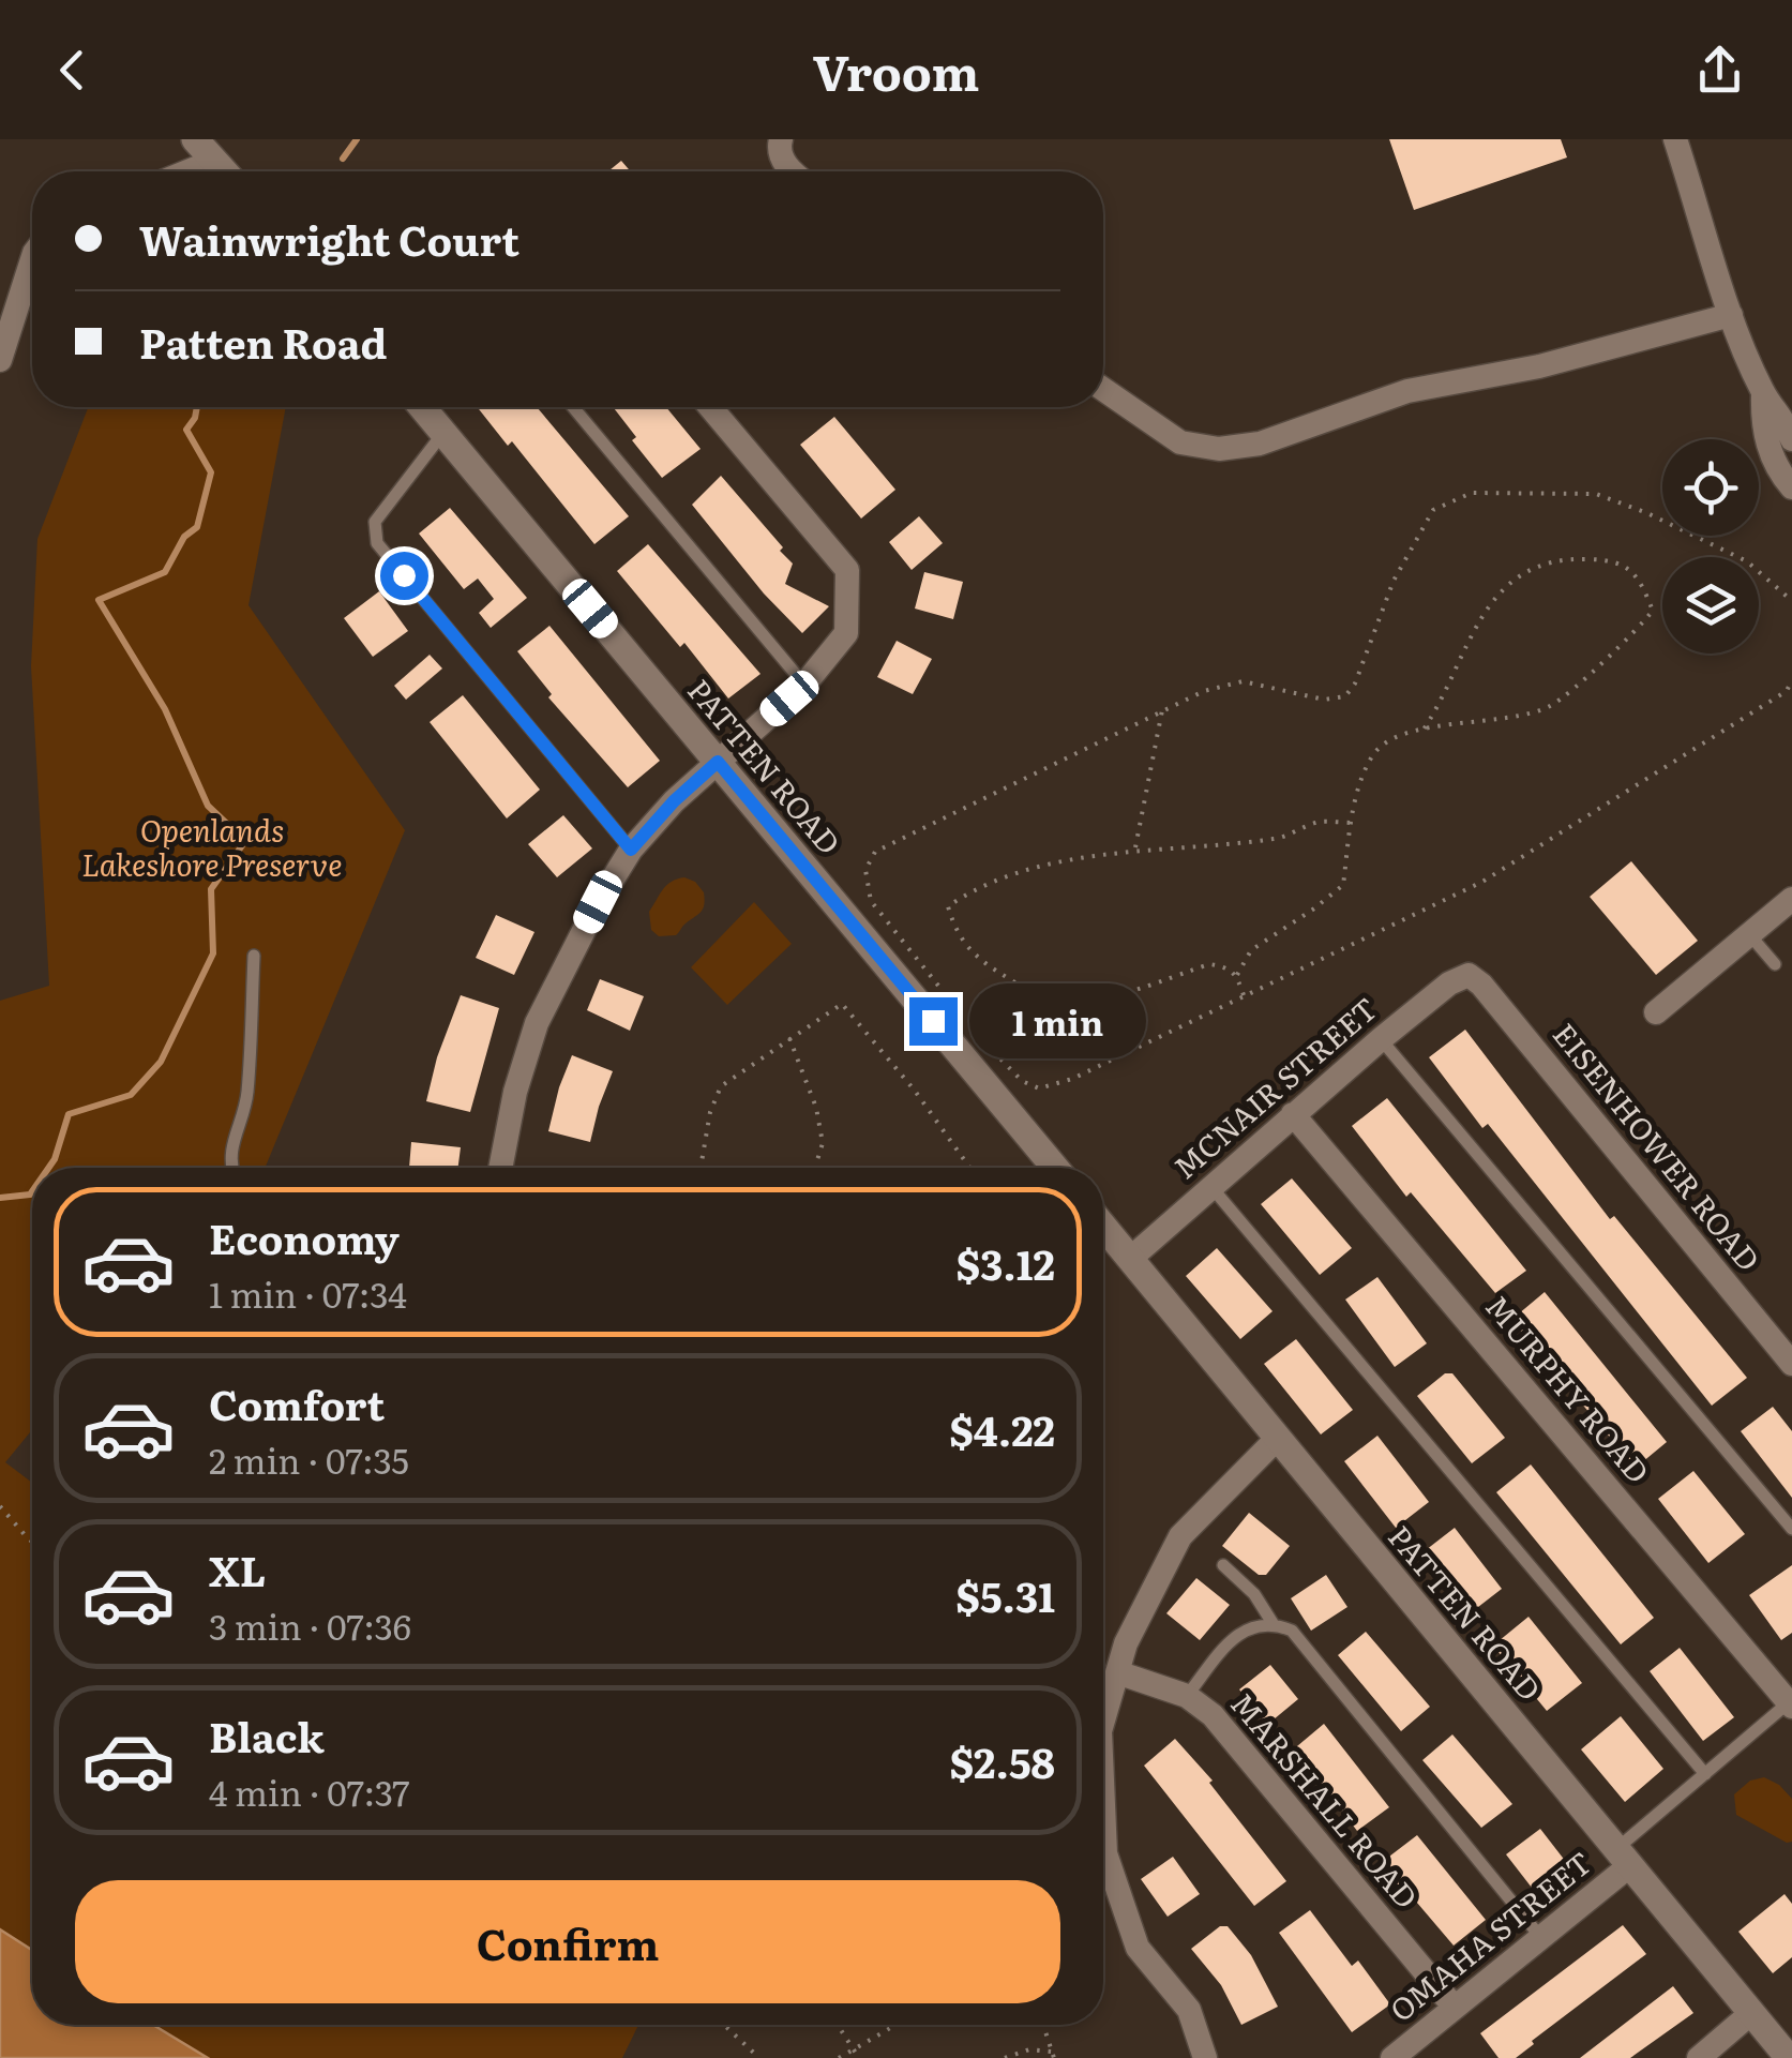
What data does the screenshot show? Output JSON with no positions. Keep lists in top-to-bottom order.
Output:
{
  "streets": {
    "street": [
      "PATTEN ROAD",
      "MCNAIR STREET",
      "EISENHOWER ROAD",
      "MURPHY ROAD",
      "MARSHALL ROAD",
      "OMAHA STREET"
    ]
  },
  "crossings": [
    ["PATTEN ROAD", "MCNAIR STREET"],
    ["PATTEN ROAD", "OMAHA STREET"],
    ["MCNAIR STREET", "EISENHOWER ROAD"],
    ["MCNAIR STREET", "MURPHY ROAD"],
    ["MARSHALL ROAD", "OMAHA STREET"]
  ],
  "parks": ["Openlands Lakeshore Preserve"],
  "page": {
    "header": "Vroom",
    "banner": ["Wainwright Court", "Patten Road"],
    "bubble": "1 min",
    "list": [
      {
        "name": "Economy",
        "note": "1 min · 07:34",
        "value": "$3.12"
      },
      {
        "name": "Comfort",
        "note": "2 min · 07:35",
        "value": "$4.22"
      },
      {
        "name": "XL",
        "note": "3 min · 07:36",
        "value": "$5.31"
      },
      {
        "name": "Black",
        "note": "4 min · 07:37",
        "value": "$2.58"
      }
    ],
    "buttons": "Confirm"
  }
}
